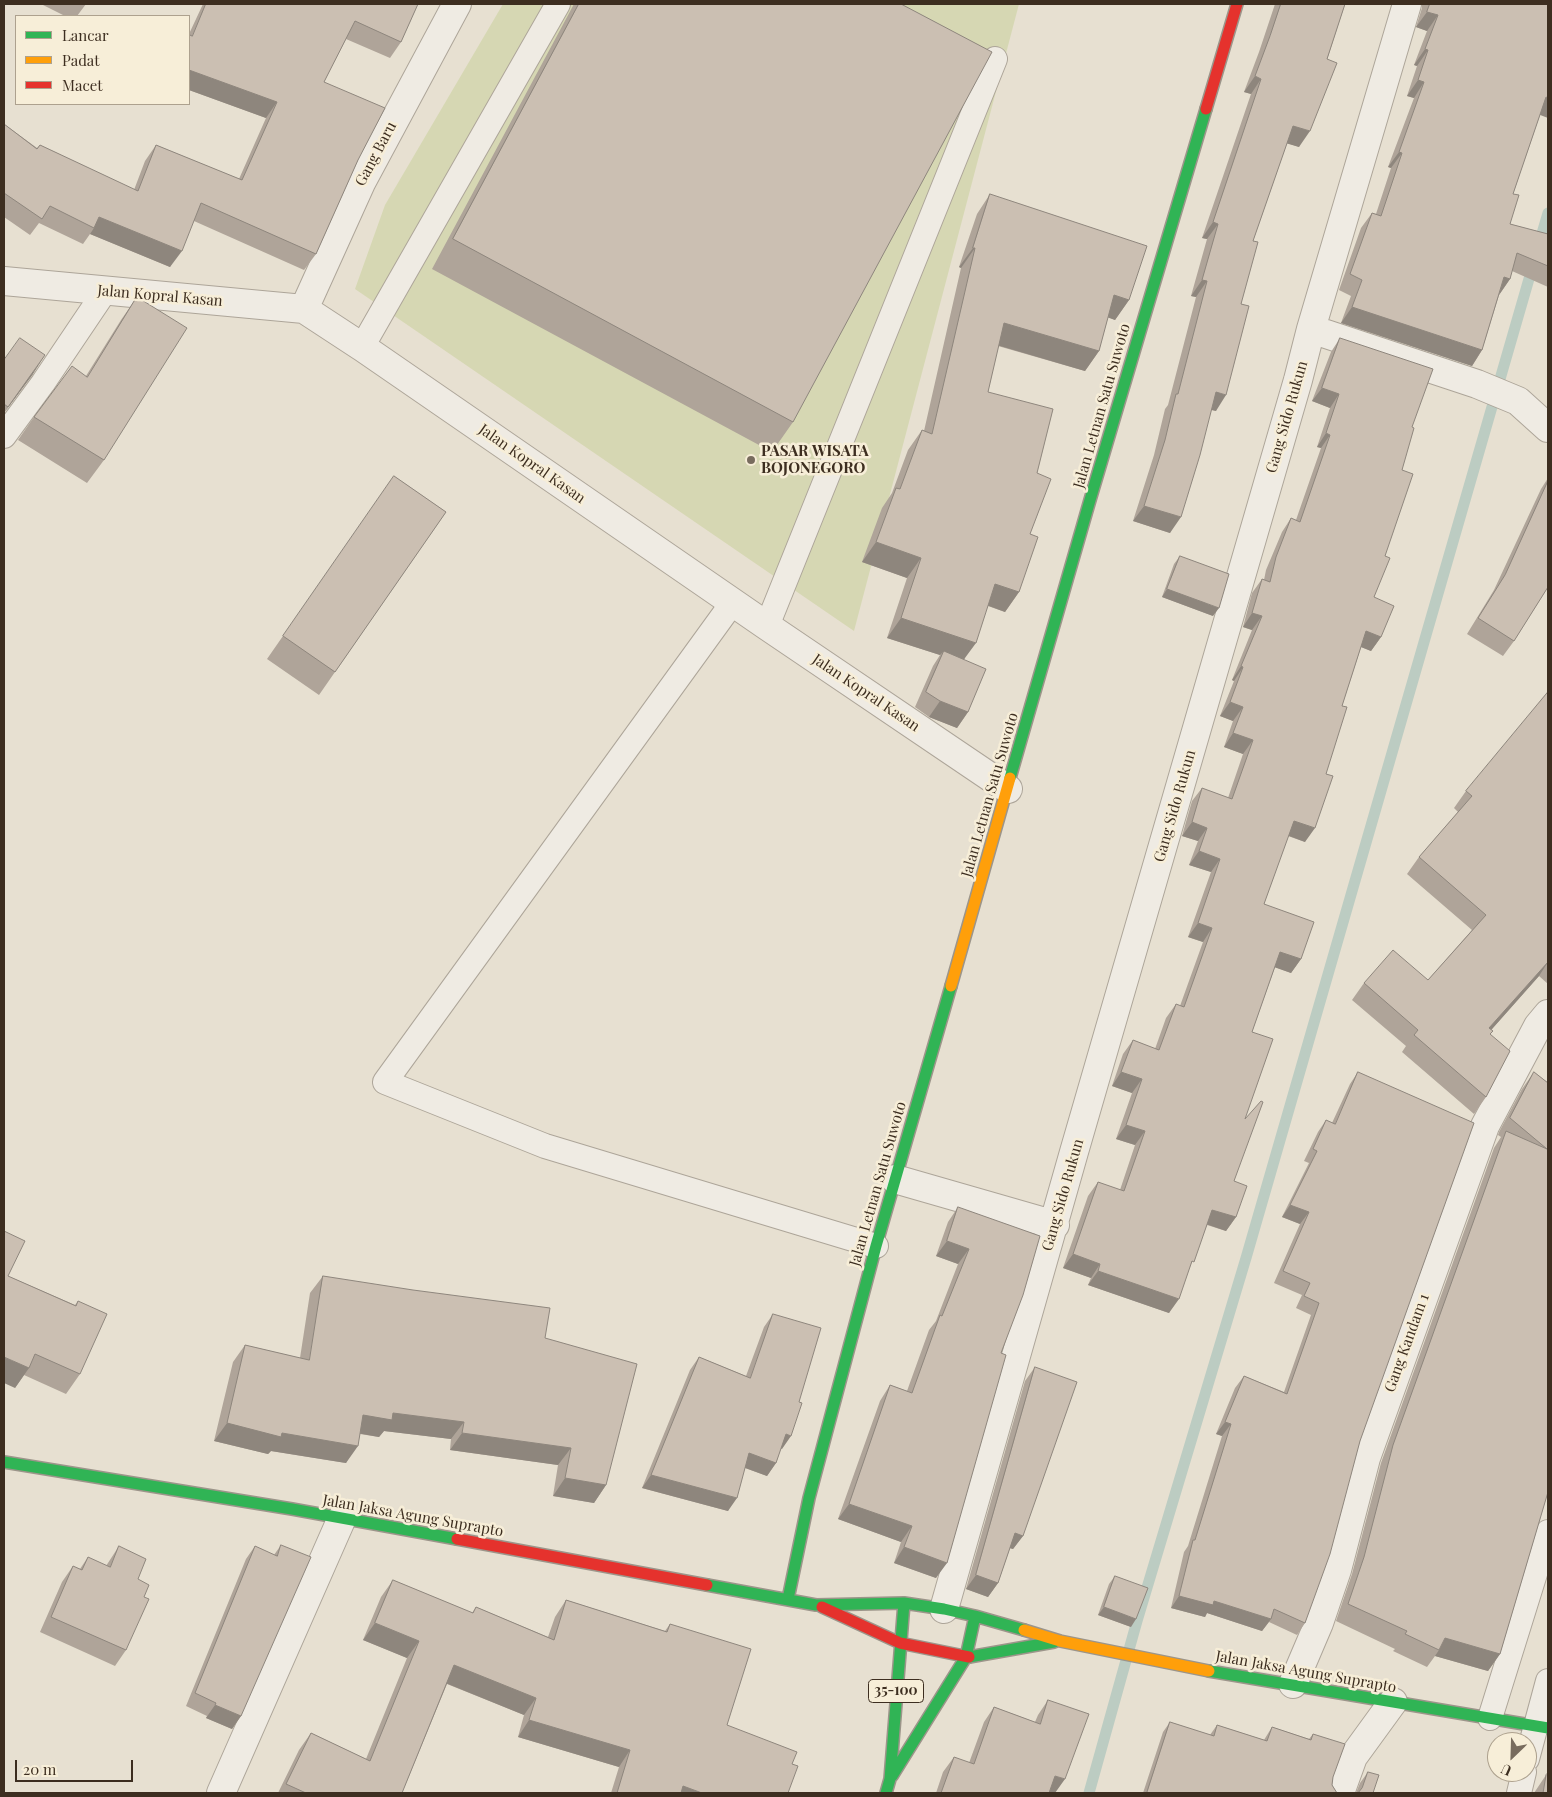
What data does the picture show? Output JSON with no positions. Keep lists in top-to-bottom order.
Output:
{
  "streets": {
    "main road": ["Jalan Letnan Satu Suwoto", "Jalan Jaksa Agung Suprapto", "35-100"],
    "street": [
      "Gang Baru",
      "Jalan Kopral Kasan",
      "Gang Sido Rukun",
      "Gang Kandam 1"
    ]
  },
  "crossings": [
    ["Gang Baru", "Jalan Kopral Kasan"],
    ["Jalan Kopral Kasan", "Jalan Letnan Satu Suwoto"],
    ["Jalan Letnan Satu Suwoto", "Jalan Jaksa Agung Suprapto"],
    ["Gang Sido Rukun", "Jalan Jaksa Agung Suprapto"],
    ["Gang Kandam 1", "Jalan Jaksa Agung Suprapto"],
    ["Jalan Jaksa Agung Suprapto", "35-100"]
  ],
  "places": ["PASAR WISATA BOJONEGORO"],
  "legend": ["Lancar", "Padat", "Macet"],
  "scale_bar": "20 m",
  "north": "bottom left"
}
